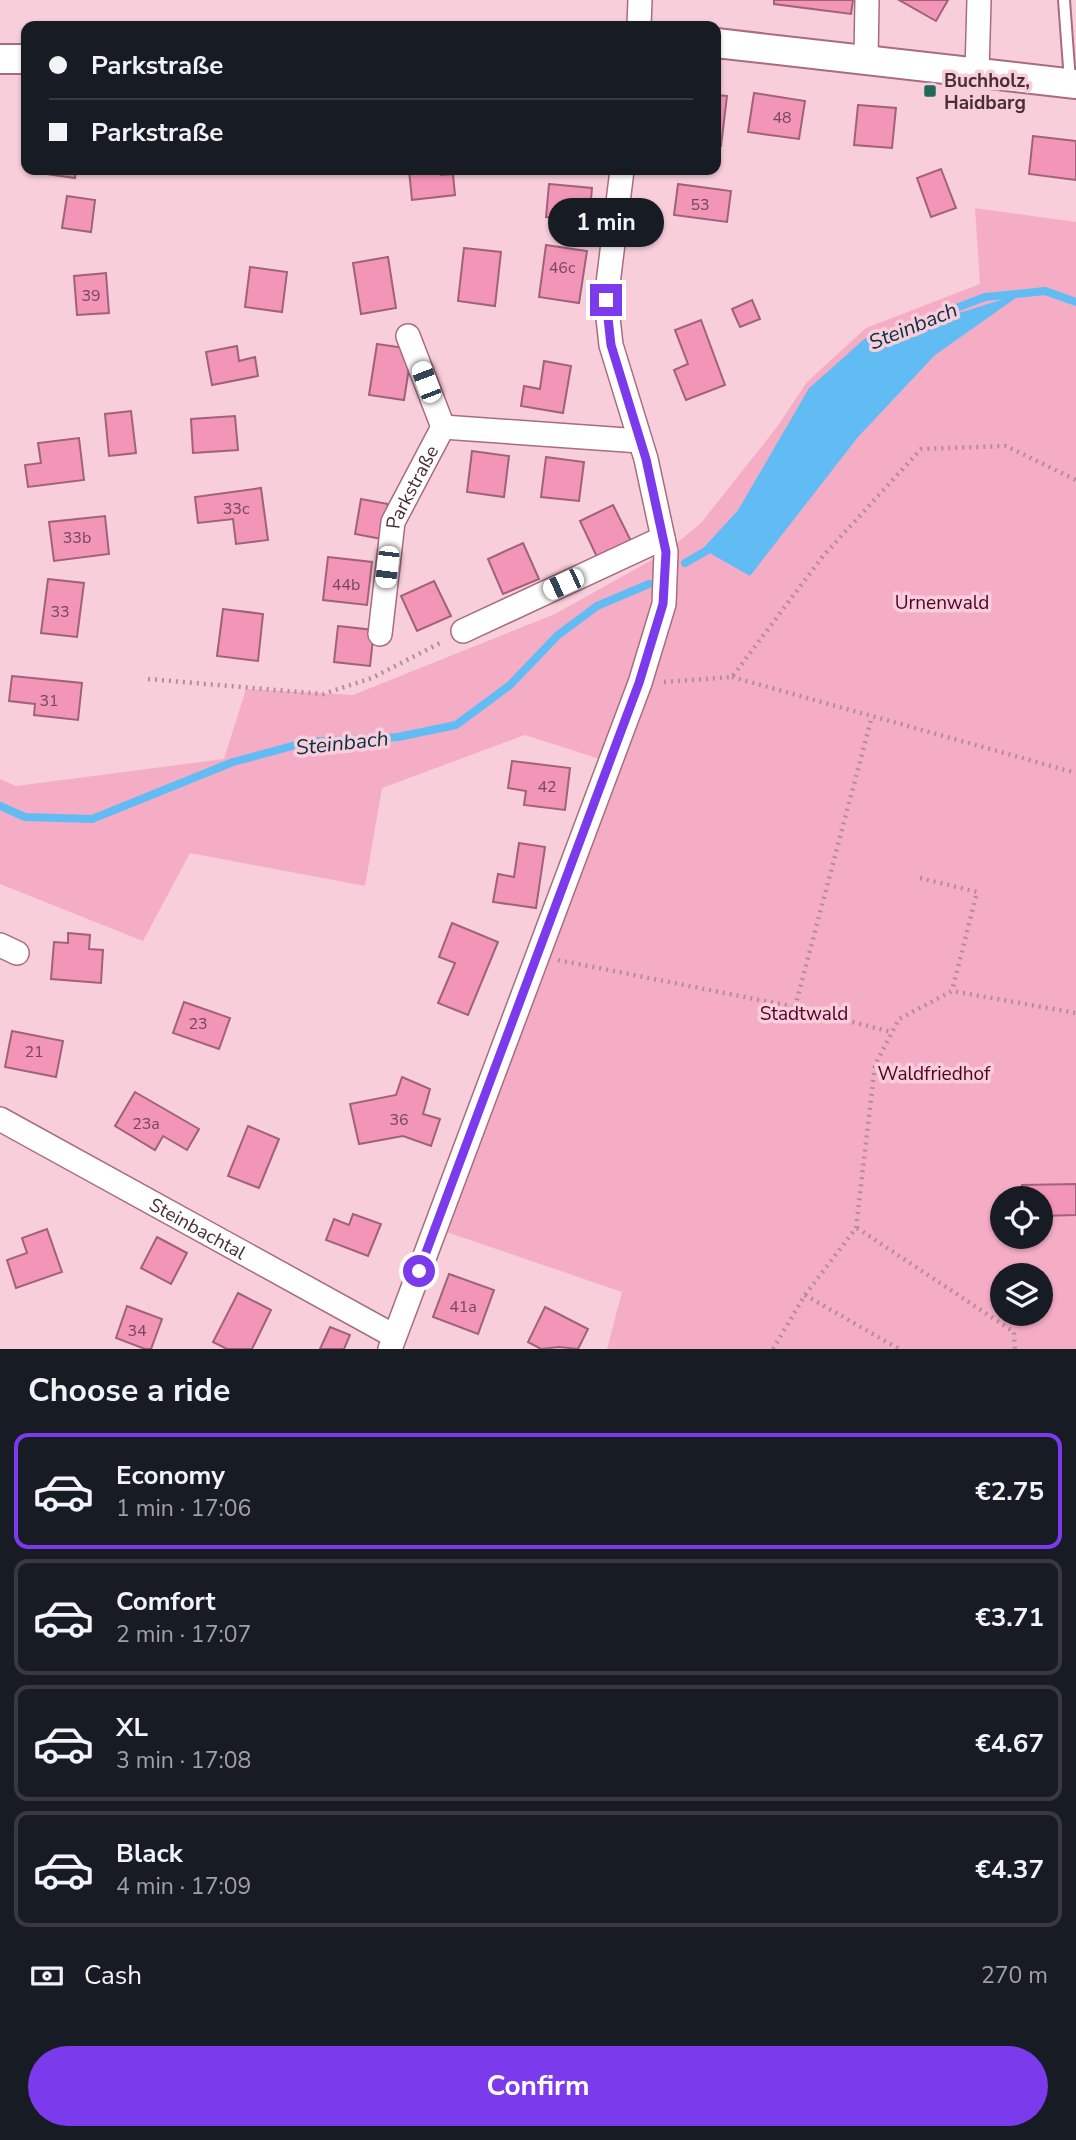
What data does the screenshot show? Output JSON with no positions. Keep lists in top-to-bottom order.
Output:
{
  "streets": {
    "street": ["Parkstraße", "Steinbachtal"]
  },
  "water": ["Steinbach"],
  "parks": ["Urnenwald", "Stadtwald", "Waldfriedhof"],
  "places": {
    "transit": ["Buchholz, Haidbarg"]
  },
  "house_numbers": [
    "48",
    "53",
    "46c",
    "39",
    "33c",
    "33b",
    "44b",
    "33",
    "31",
    "42",
    "23",
    "21",
    "36",
    "23a",
    "41a",
    "34"
  ],
  "page": {
    "banner": ["Parkstraße", "Parkstraße"],
    "bubble": "1 min",
    "heading": "Choose a ride",
    "list": [
      {
        "name": "Economy",
        "note": "1 min · 17:06",
        "value": "€2.75"
      },
      {
        "name": "Comfort",
        "note": "2 min · 17:07",
        "value": "€3.71"
      },
      {
        "name": "XL",
        "note": "3 min · 17:08",
        "value": "€4.67"
      },
      {
        "name": "Black",
        "note": "4 min · 17:09",
        "value": "€4.37"
      }
    ],
    "pay": ["Cash", "270 m"],
    "buttons": "Confirm"
  }
}
